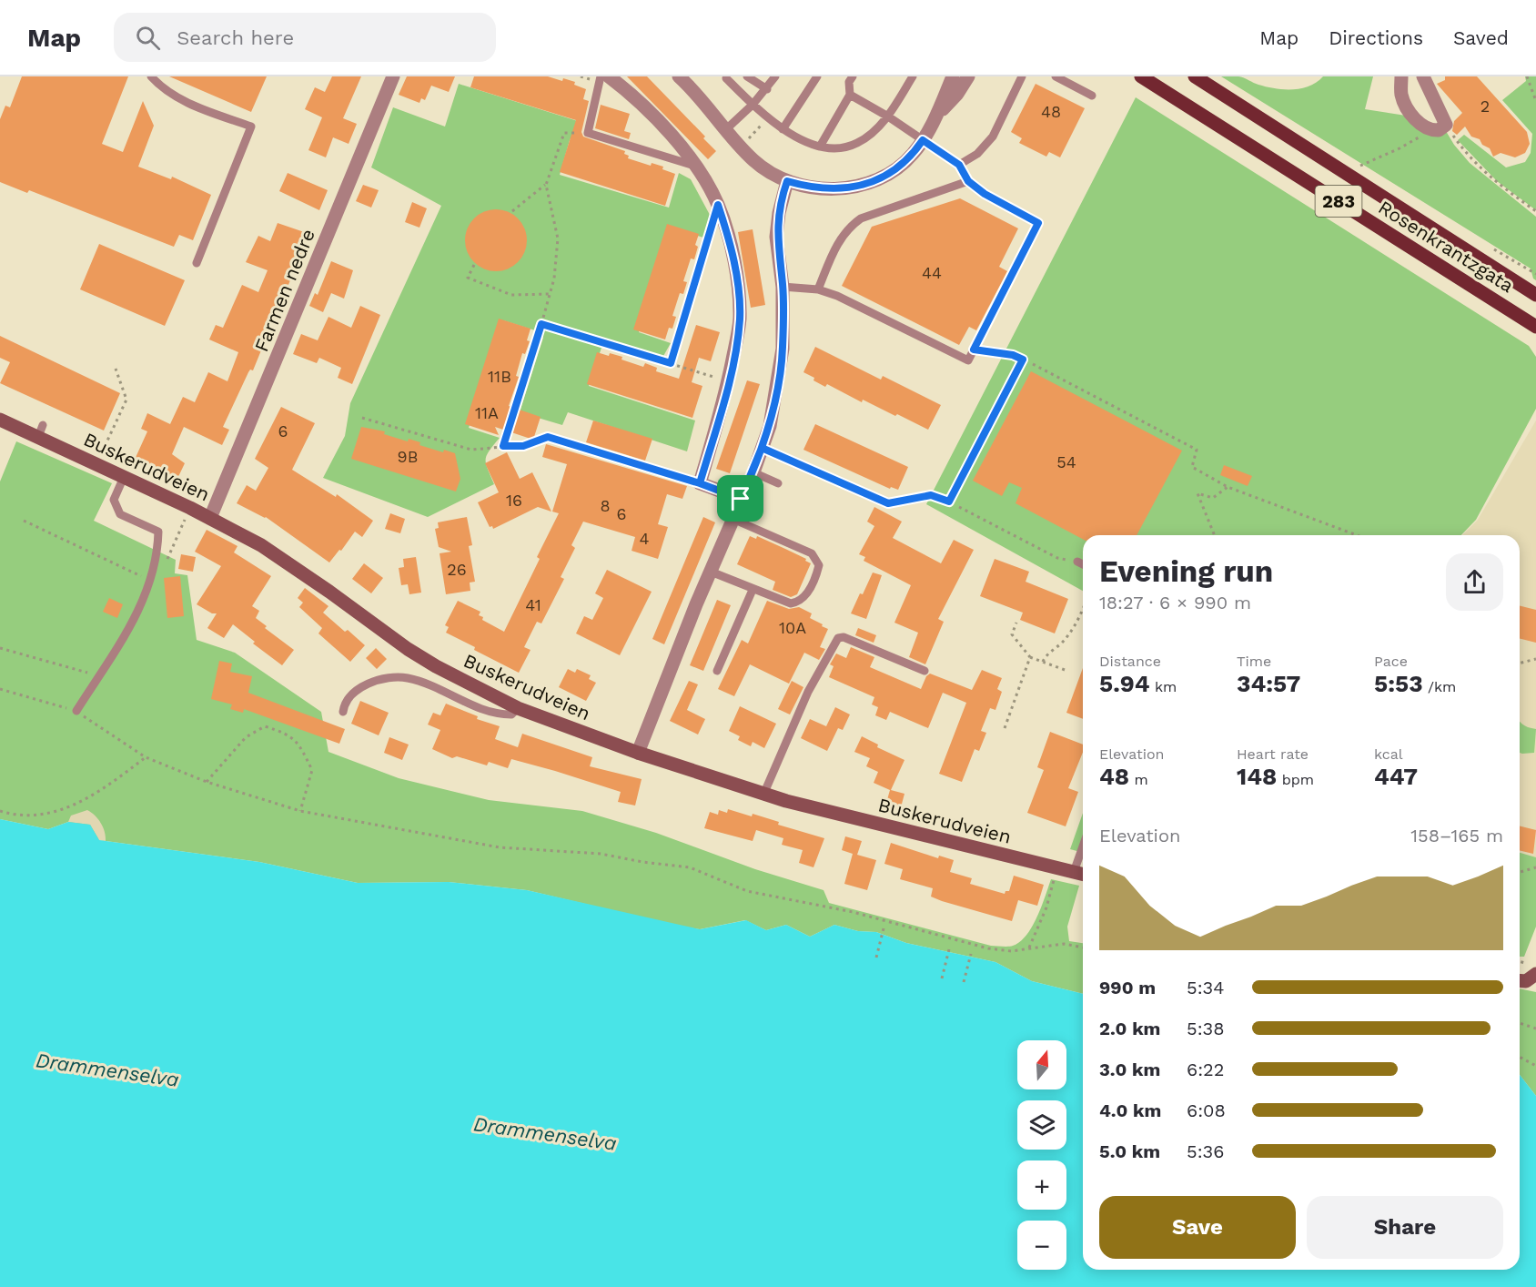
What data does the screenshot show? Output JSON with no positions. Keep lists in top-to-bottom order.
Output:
{
  "streets": {
    "main road": ["283", "Rosenkrantzgata", "Buskerudveien"],
    "street": ["Farmen nedre"]
  },
  "crossings": [
    ["Farmen nedre", "Buskerudveien"]
  ],
  "water": ["Drammenselva"],
  "house_numbers": [
    "2",
    "48",
    "44",
    "11B",
    "11A",
    "6",
    "9B",
    "54",
    "16",
    "8",
    "6",
    "4",
    "26",
    "41",
    "10A"
  ],
  "north": "top",
  "page": {
    "header": "Map",
    "search": "Search here",
    "nav": ["Map", "Directions", "Saved"],
    "heading": ["Evening run", "18:27 · 6 × 990 m"],
    "stats": [
      ["Distance", "5.94 km"],
      ["Time", "34:57"],
      ["Pace", "5:53 /km"],
      ["Elevation", "48 m"],
      ["Heart rate", "148 bpm"],
      ["kcal", "447"]
    ],
    "chart": ["Elevation", "158–165 m"],
    "list": [
      {
        "name": "990 m",
        "note": "5:34"
      },
      {
        "name": "2.0 km",
        "note": "5:38"
      },
      {
        "name": "3.0 km",
        "note": "6:22"
      },
      {
        "name": "4.0 km",
        "note": "6:08"
      },
      {
        "name": "5.0 km",
        "note": "5:36"
      }
    ],
    "map_buttons": ["+", "−"],
    "buttons": ["Save", "Share"]
  }
}
